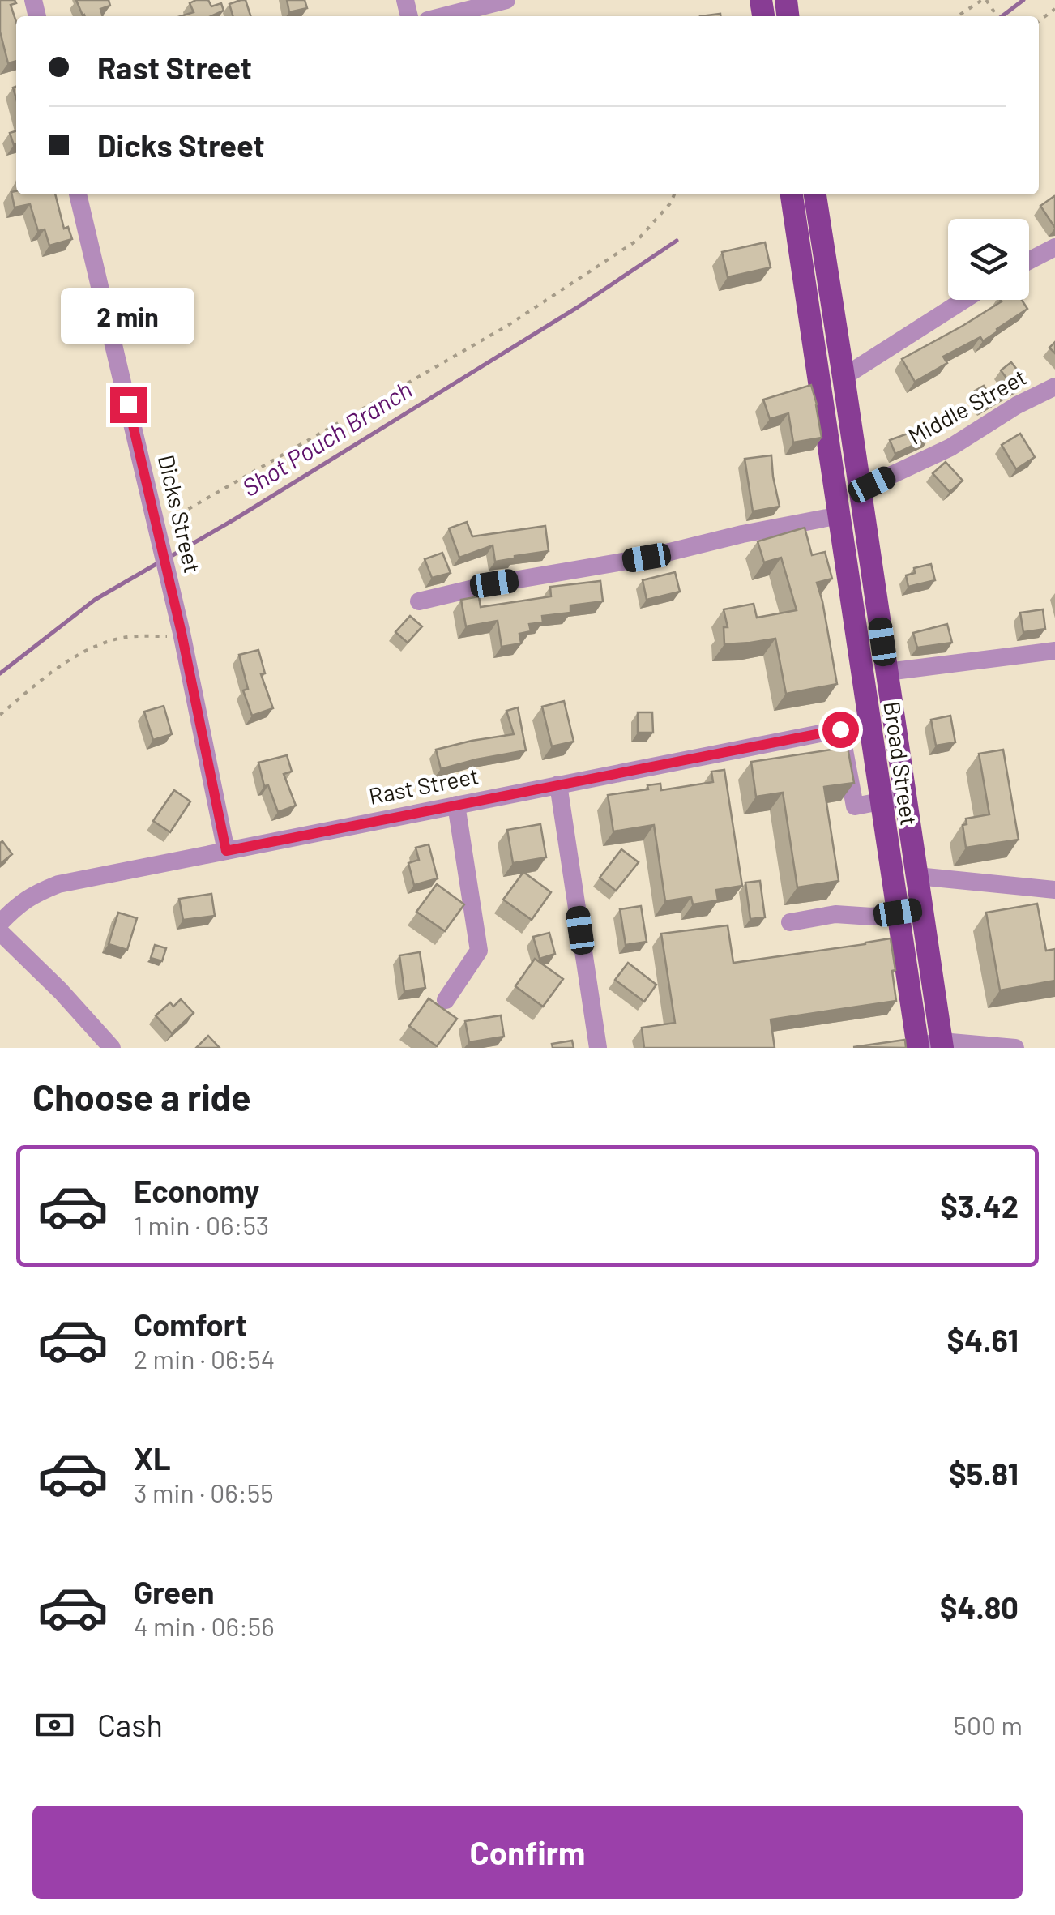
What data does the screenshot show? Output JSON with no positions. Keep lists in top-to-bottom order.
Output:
{
  "streets": {
    "main road": ["Broad Street"],
    "street": ["Middle Street", "Dicks Street", "Rast Street"]
  },
  "crossings": [
    ["Middle Street", "Broad Street"],
    ["Dicks Street", "Rast Street"],
    ["Broad Street", "Rast Street"]
  ],
  "water": ["Shot Pouch Branch"],
  "page": {
    "banner": ["Rast Street", "Dicks Street"],
    "bubble": "2 min",
    "heading": "Choose a ride",
    "list": [
      {
        "name": "Economy",
        "note": "1 min · 06:53",
        "value": "$3.42"
      },
      {
        "name": "Comfort",
        "note": "2 min · 06:54",
        "value": "$4.61"
      },
      {
        "name": "XL",
        "note": "3 min · 06:55",
        "value": "$5.81"
      },
      {
        "name": "Green",
        "note": "4 min · 06:56",
        "value": "$4.80"
      }
    ],
    "pay": ["Cash", "500 m"],
    "buttons": "Confirm"
  }
}
